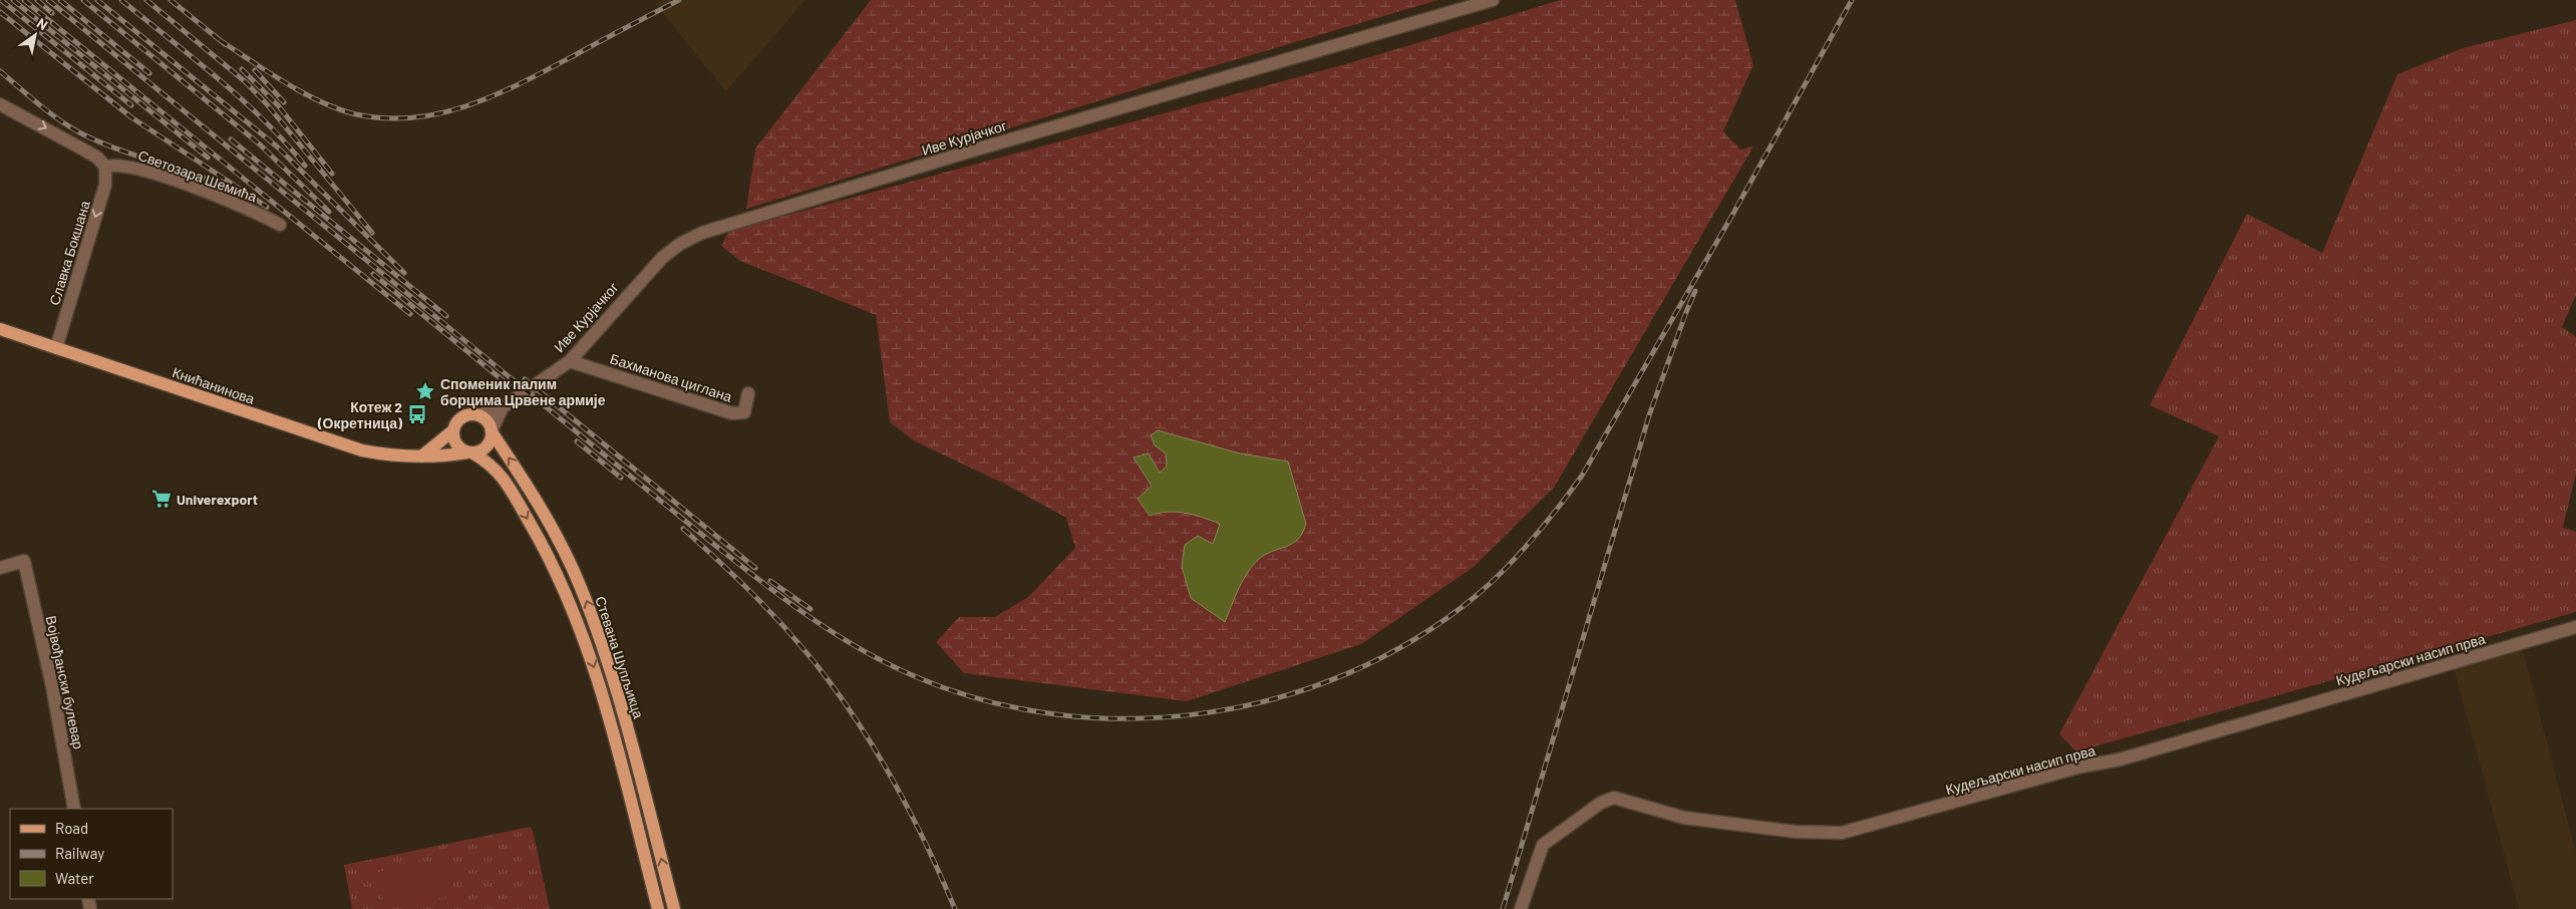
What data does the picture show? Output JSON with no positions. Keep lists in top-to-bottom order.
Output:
{
  "streets": {
    "main road": ["Книћанинова", "Стевана Шупљикца"],
    "street": [
      "Иве Курјачког",
      "Светозара Шемића",
      "Славка Бокшана",
      "Бахманова циглана",
      "Кудељарски насип прва",
      "Војвођански булевар"
    ]
  },
  "crossings": [
    ["Иве Курјачког", "Бахманова циглана"],
    ["Иве Курјачког", "Книћанинова"],
    ["Иве Курјачког", "Стевана Шупљикца"],
    ["Светозара Шемића", "Славка Бокшана"],
    ["Славка Бокшана", "Книћанинова"],
    ["Книћанинова", "Стевана Шупљикца"]
  ],
  "one_way": ["Славка Бокшана"],
  "places": {
    "place": ["Споменик палим борцима Црвене армије"],
    "bus stop": ["Котеж 2 (Окретница)"],
    "supermarket": ["Univerexport"]
  },
  "legend": ["Road", "Railway", "Water"],
  "north": "top right"
}
